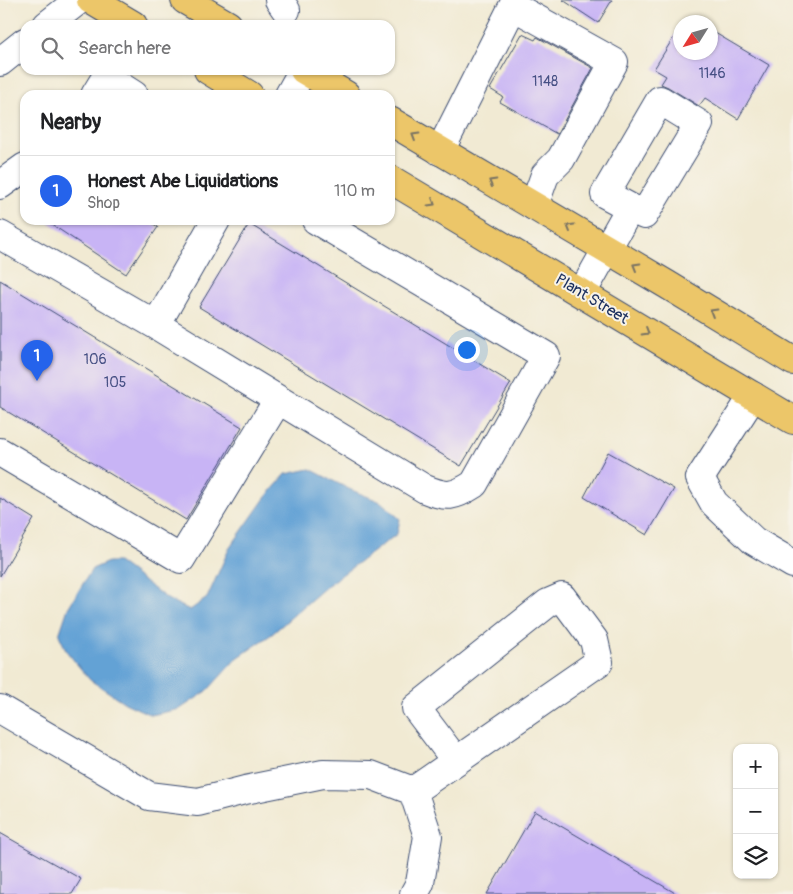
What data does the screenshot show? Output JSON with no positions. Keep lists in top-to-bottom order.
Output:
{
  "streets": {
    "main road": ["Plant Street"]
  },
  "house_numbers": [
    "1146",
    "1148",
    "106",
    "105"
  ],
  "north": "bottom left",
  "page": {
    "search": "Search here",
    "heading": "Nearby",
    "list": [
      {
        "mark": "1",
        "name": "Honest Abe Liquidations",
        "note": "Shop",
        "value": "110 m"
      }
    ],
    "pins": "1",
    "map_buttons": ["+", "−"]
  }
}
